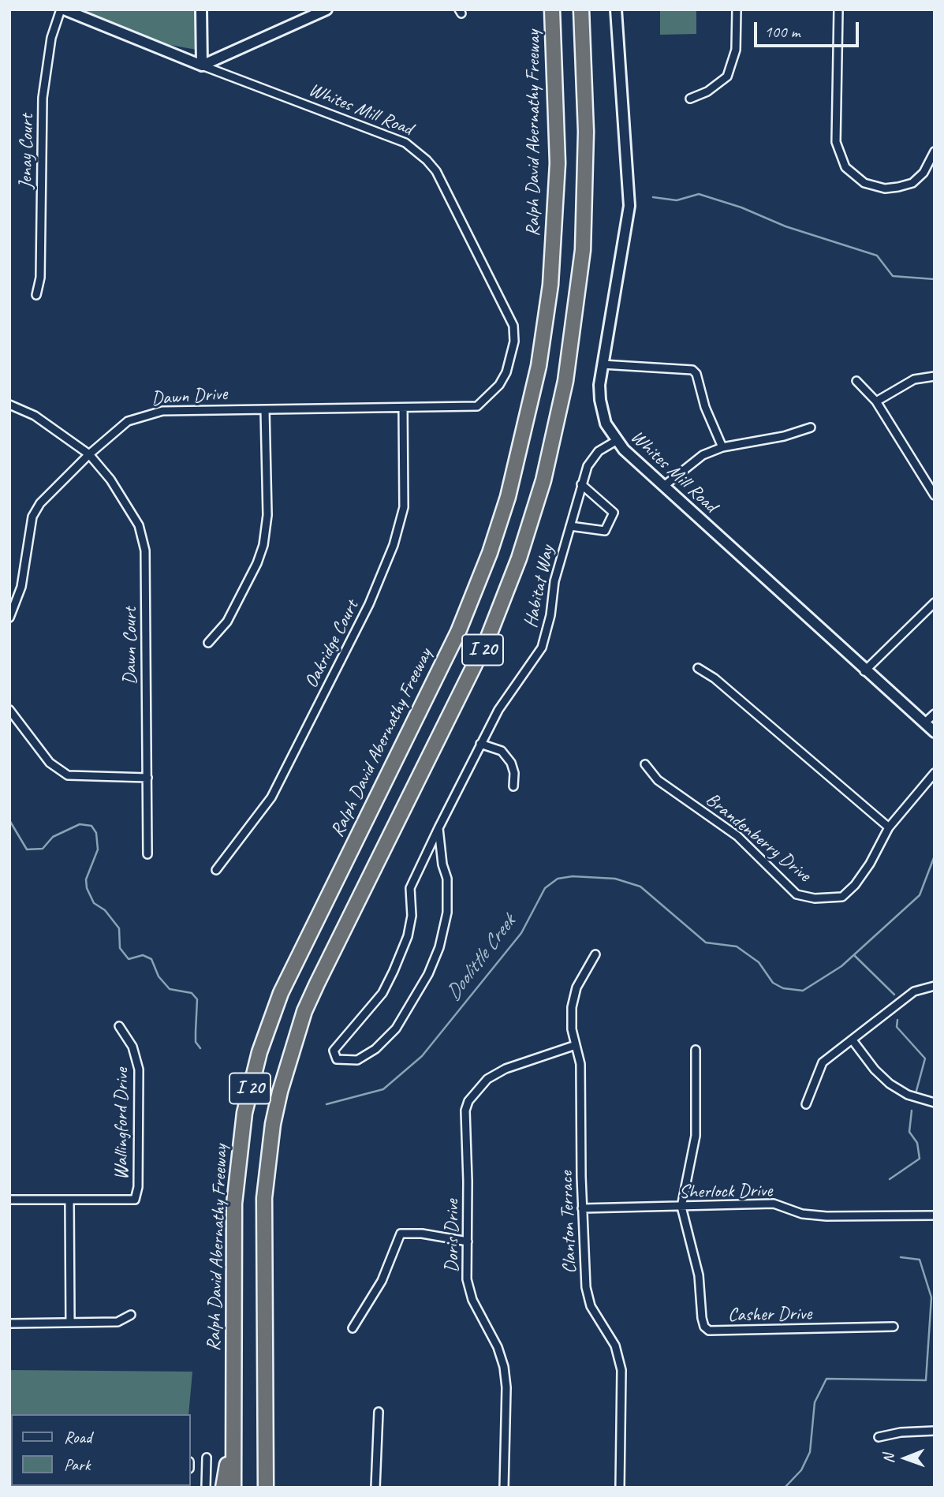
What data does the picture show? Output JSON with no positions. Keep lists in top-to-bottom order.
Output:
{
  "streets": {
    "highway": ["Ralph David Abernathy Freeway", "I 20"],
    "street": [
      "Whites Mill Road",
      "Jenay Court",
      "Dawn Drive",
      "Habitat Way",
      "Oakridge Court",
      "Dawn Court",
      "Brandenberry Drive",
      "Wallingford Drive",
      "Sherlock Drive",
      "Clanton Terrace",
      "Doris Drive",
      "Casher Drive"
    ]
  },
  "crossings": [
    ["Whites Mill Road", "Jenay Court"],
    ["Whites Mill Road", "Dawn Drive"],
    ["Whites Mill Road", "Habitat Way"],
    ["Dawn Drive", "Oakridge Court"],
    ["Dawn Drive", "Dawn Court"],
    ["Sherlock Drive", "Clanton Terrace"],
    ["Sherlock Drive", "Casher Drive"],
    ["Clanton Terrace", "Doris Drive"]
  ],
  "water": ["Doolittle Creek"],
  "legend": ["Road", "Park"],
  "scale_bar": "100 m",
  "north": "left"
}
